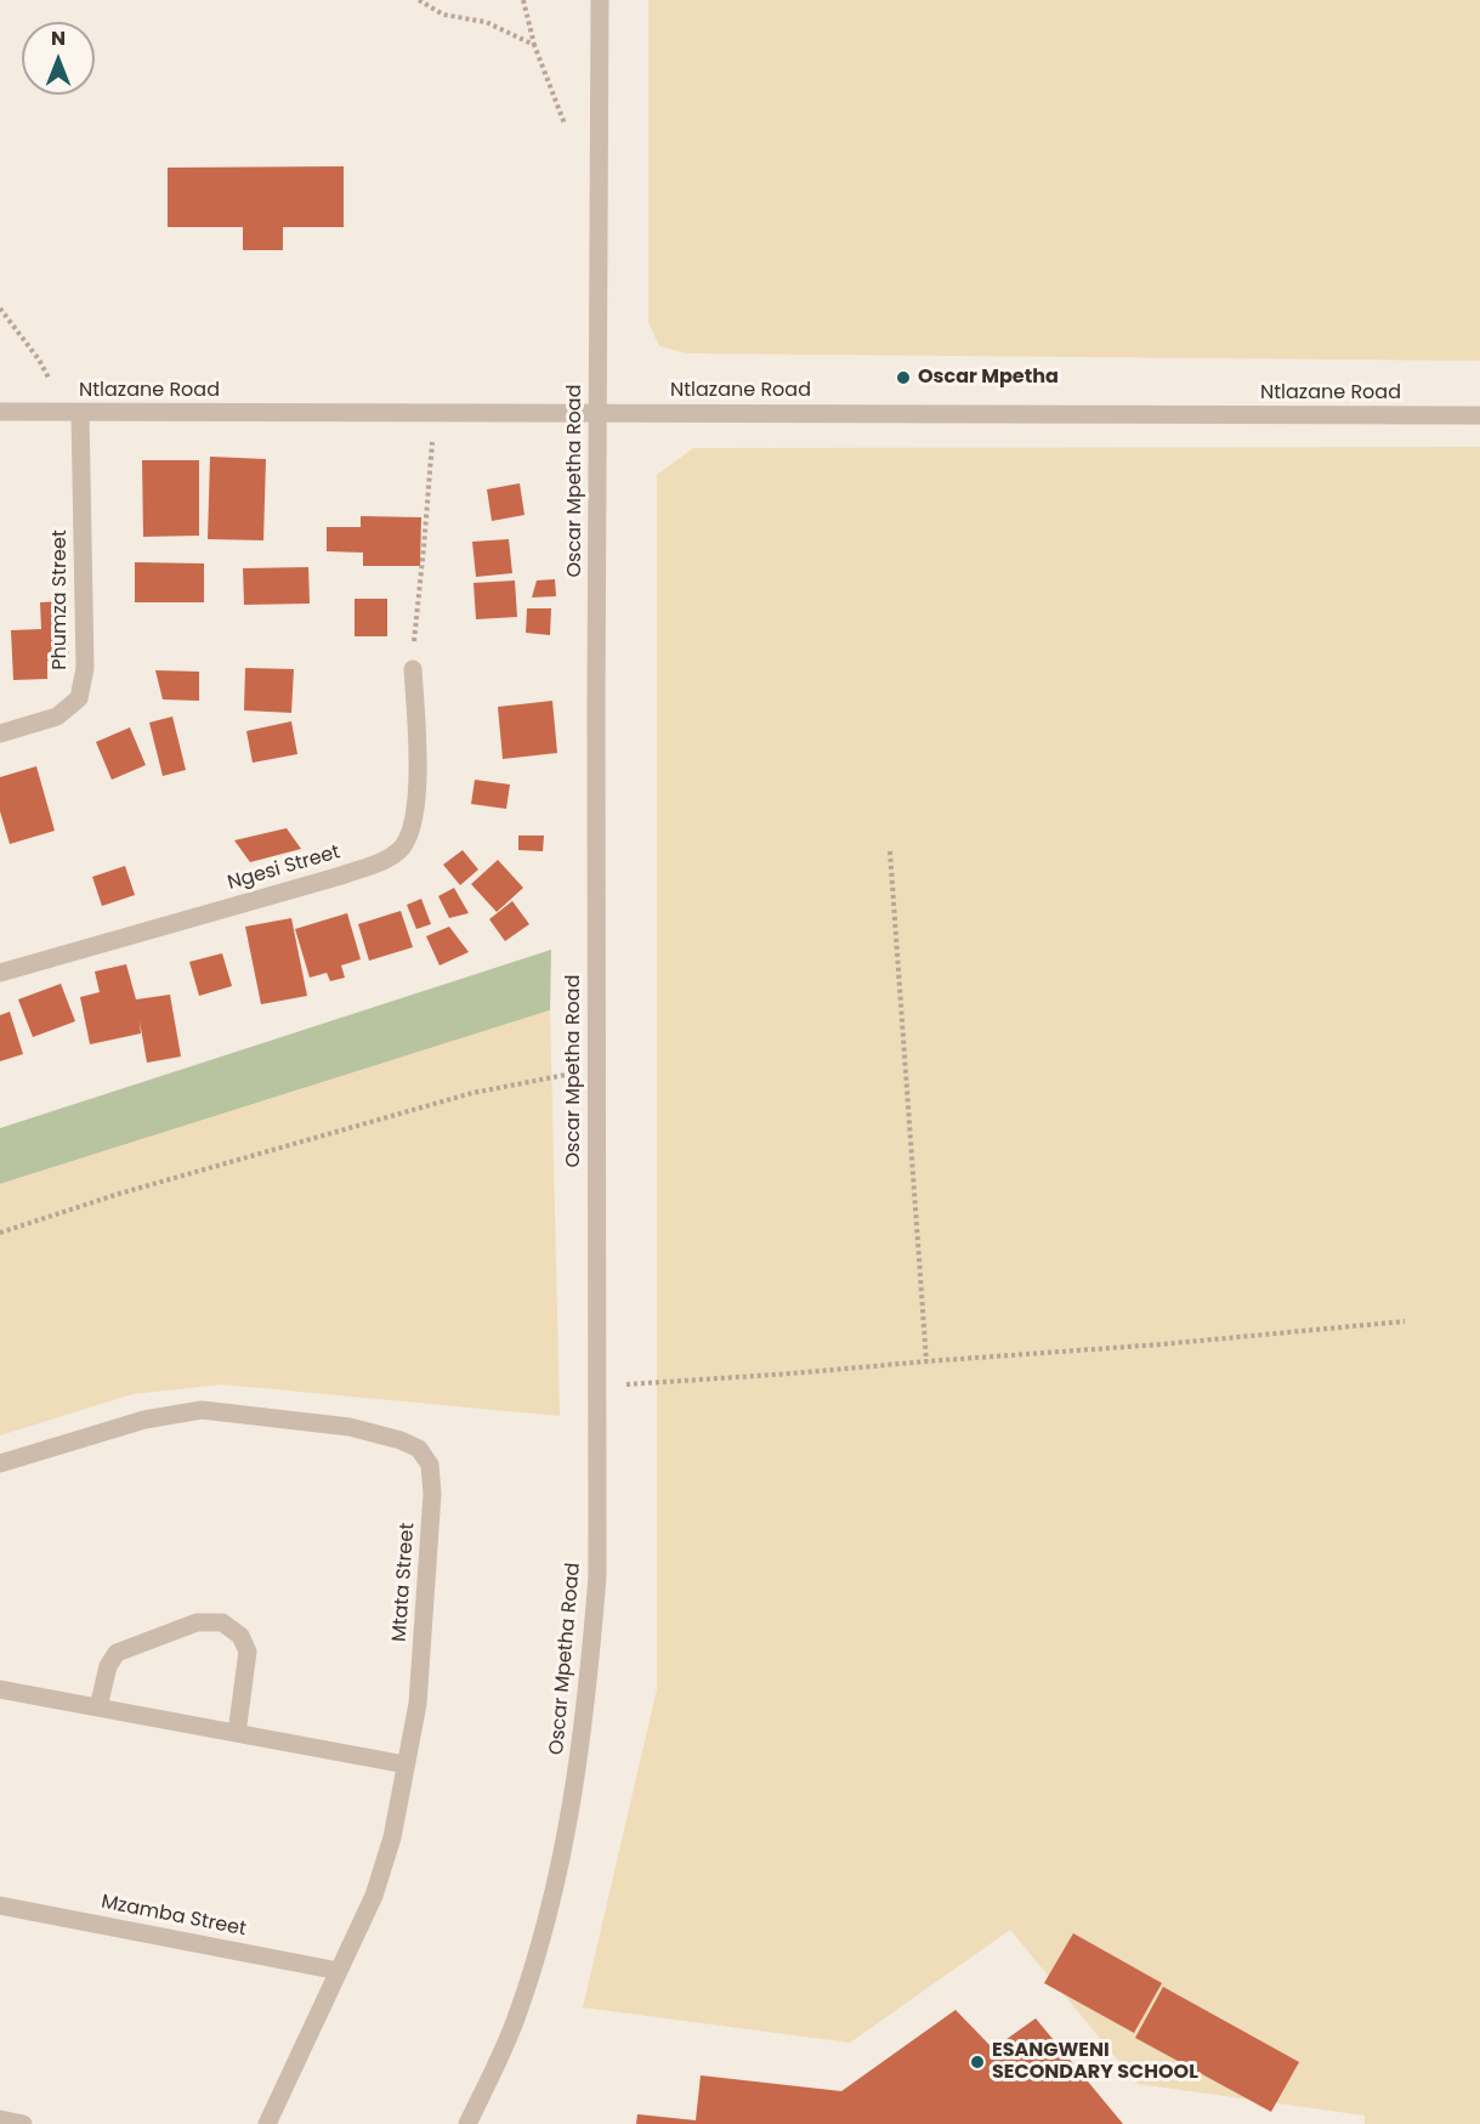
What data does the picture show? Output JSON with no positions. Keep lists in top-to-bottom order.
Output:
{
  "streets": {
    "street": [
      "Ntlazane Road",
      "Oscar Mpetha Road",
      "Phumza Street",
      "Ngesi Street",
      "Mtata Street",
      "Mzamba Street"
    ]
  },
  "crossings": [
    ["Ntlazane Road", "Oscar Mpetha Road"],
    ["Ntlazane Road", "Phumza Street"],
    ["Mtata Street", "Mzamba Street"]
  ],
  "places": ["Oscar Mpetha", "ESANGWENI SECONDARY SCHOOL"],
  "north": "top"
}
